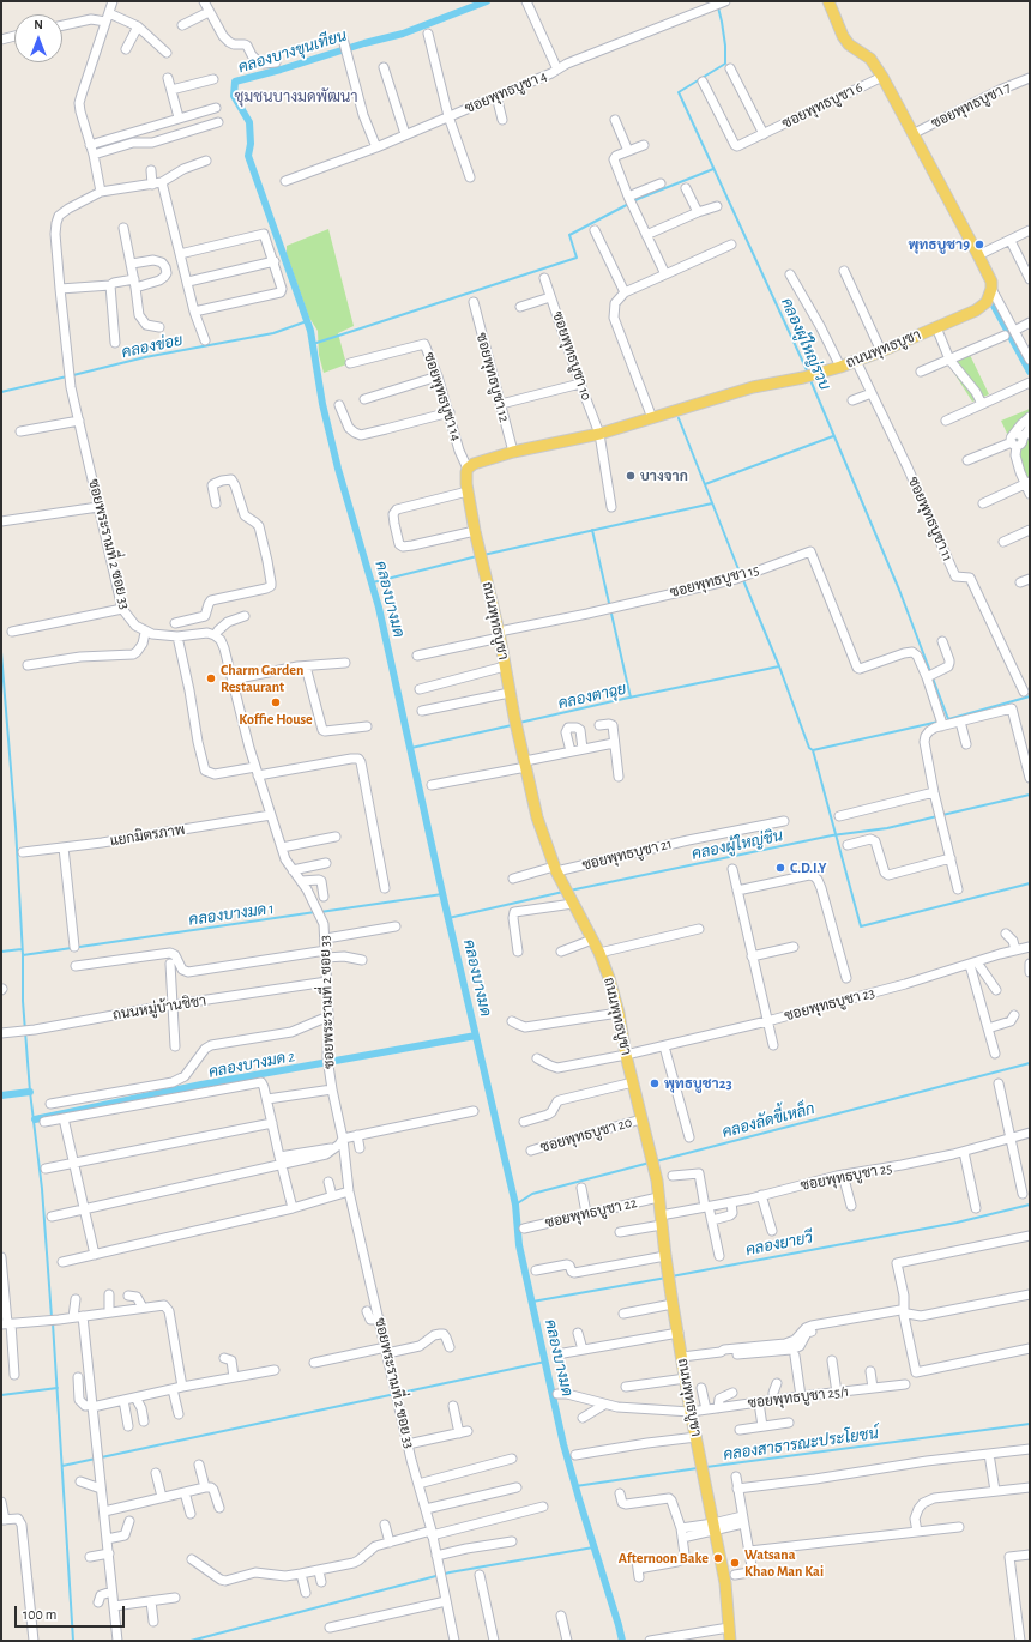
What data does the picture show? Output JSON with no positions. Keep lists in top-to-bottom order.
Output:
{
  "streets": {
    "main road": ["ถนนพุทธบูชา"],
    "street": [
      "ซอยพุทธบูชา 4",
      "ซอยพุทธบูชา 6",
      "ซอยพุทธบูชา 7",
      "ซอยพุทธบูชา 10",
      "ซอยพุทธบูชา 12",
      "ซอยพุทธบูชา 14",
      "ซอยพุทธบูชา 11",
      "ซอยพระรามที่ 2 ซอย 33",
      "ซอยพุทธบูชา 15",
      "แยกมิตรภาพ",
      "ซอยพุทธบูชา 21",
      "ซอยพุทธบูชา 23",
      "ถนนหมู่บ้านชิชา",
      "ซอยพุทธบูชา 20",
      "ซอยพุทธบูชา 25",
      "ซอยพุทธบูชา 22",
      "ซอยพุทธบูชา 25/1"
    ]
  },
  "crossings": [
    ["ถนนพุทธบูชา", "ซอยพุทธบูชา 10"],
    ["ถนนพุทธบูชา", "ซอยพุทธบูชา 12"],
    ["ถนนพุทธบูชา", "ซอยพุทธบูชา 14"],
    ["ถนนพุทธบูชา", "ซอยพุทธบูชา 11"],
    ["ถนนพุทธบูชา", "ซอยพุทธบูชา 15"],
    ["ถนนพุทธบูชา", "ซอยพุทธบูชา 21"],
    ["ถนนพุทธบูชา", "ซอยพุทธบูชา 23"],
    ["ถนนพุทธบูชา", "ซอยพุทธบูชา 20"],
    ["ถนนพุทธบูชา", "ซอยพุทธบูชา 25"],
    ["ถนนพุทธบูชา", "ซอยพุทธบูชา 22"],
    ["ถนนพุทธบูชา", "ซอยพุทธบูชา 25/1"],
    ["ซอยพระรามที่ 2 ซอย 33", "แยกมิตรภาพ"],
    ["ซอยพระรามที่ 2 ซอย 33", "ถนนหมู่บ้านชิชา"]
  ],
  "districts": ["ชุมชนบางมดพัฒนา"],
  "water": [
    "คลองบางขุนเทียน",
    "คลองผู้ใหญ่รวบ",
    "คลองข่อย",
    "คลองบางมด",
    "คลองตาฉุย",
    "คลองผู้ใหญ่ชิน",
    "คลองบางมด 1",
    "คลองบางมด 2",
    "คลองลัดขี้เหล็ก",
    "คลองยายวี",
    "คลองสาธารณะประโยชน์"
  ],
  "places": [
    "พุทธบูชา9",
    "บางจาก",
    "Charm Garden Restaurant",
    "Koffie House",
    "C.D.I.Y",
    "พุทธบูชา23",
    "Afternoon Bake",
    "Watsana Khao Man Kai"
  ],
  "scale_bar": "100 m",
  "north": "top"
}
